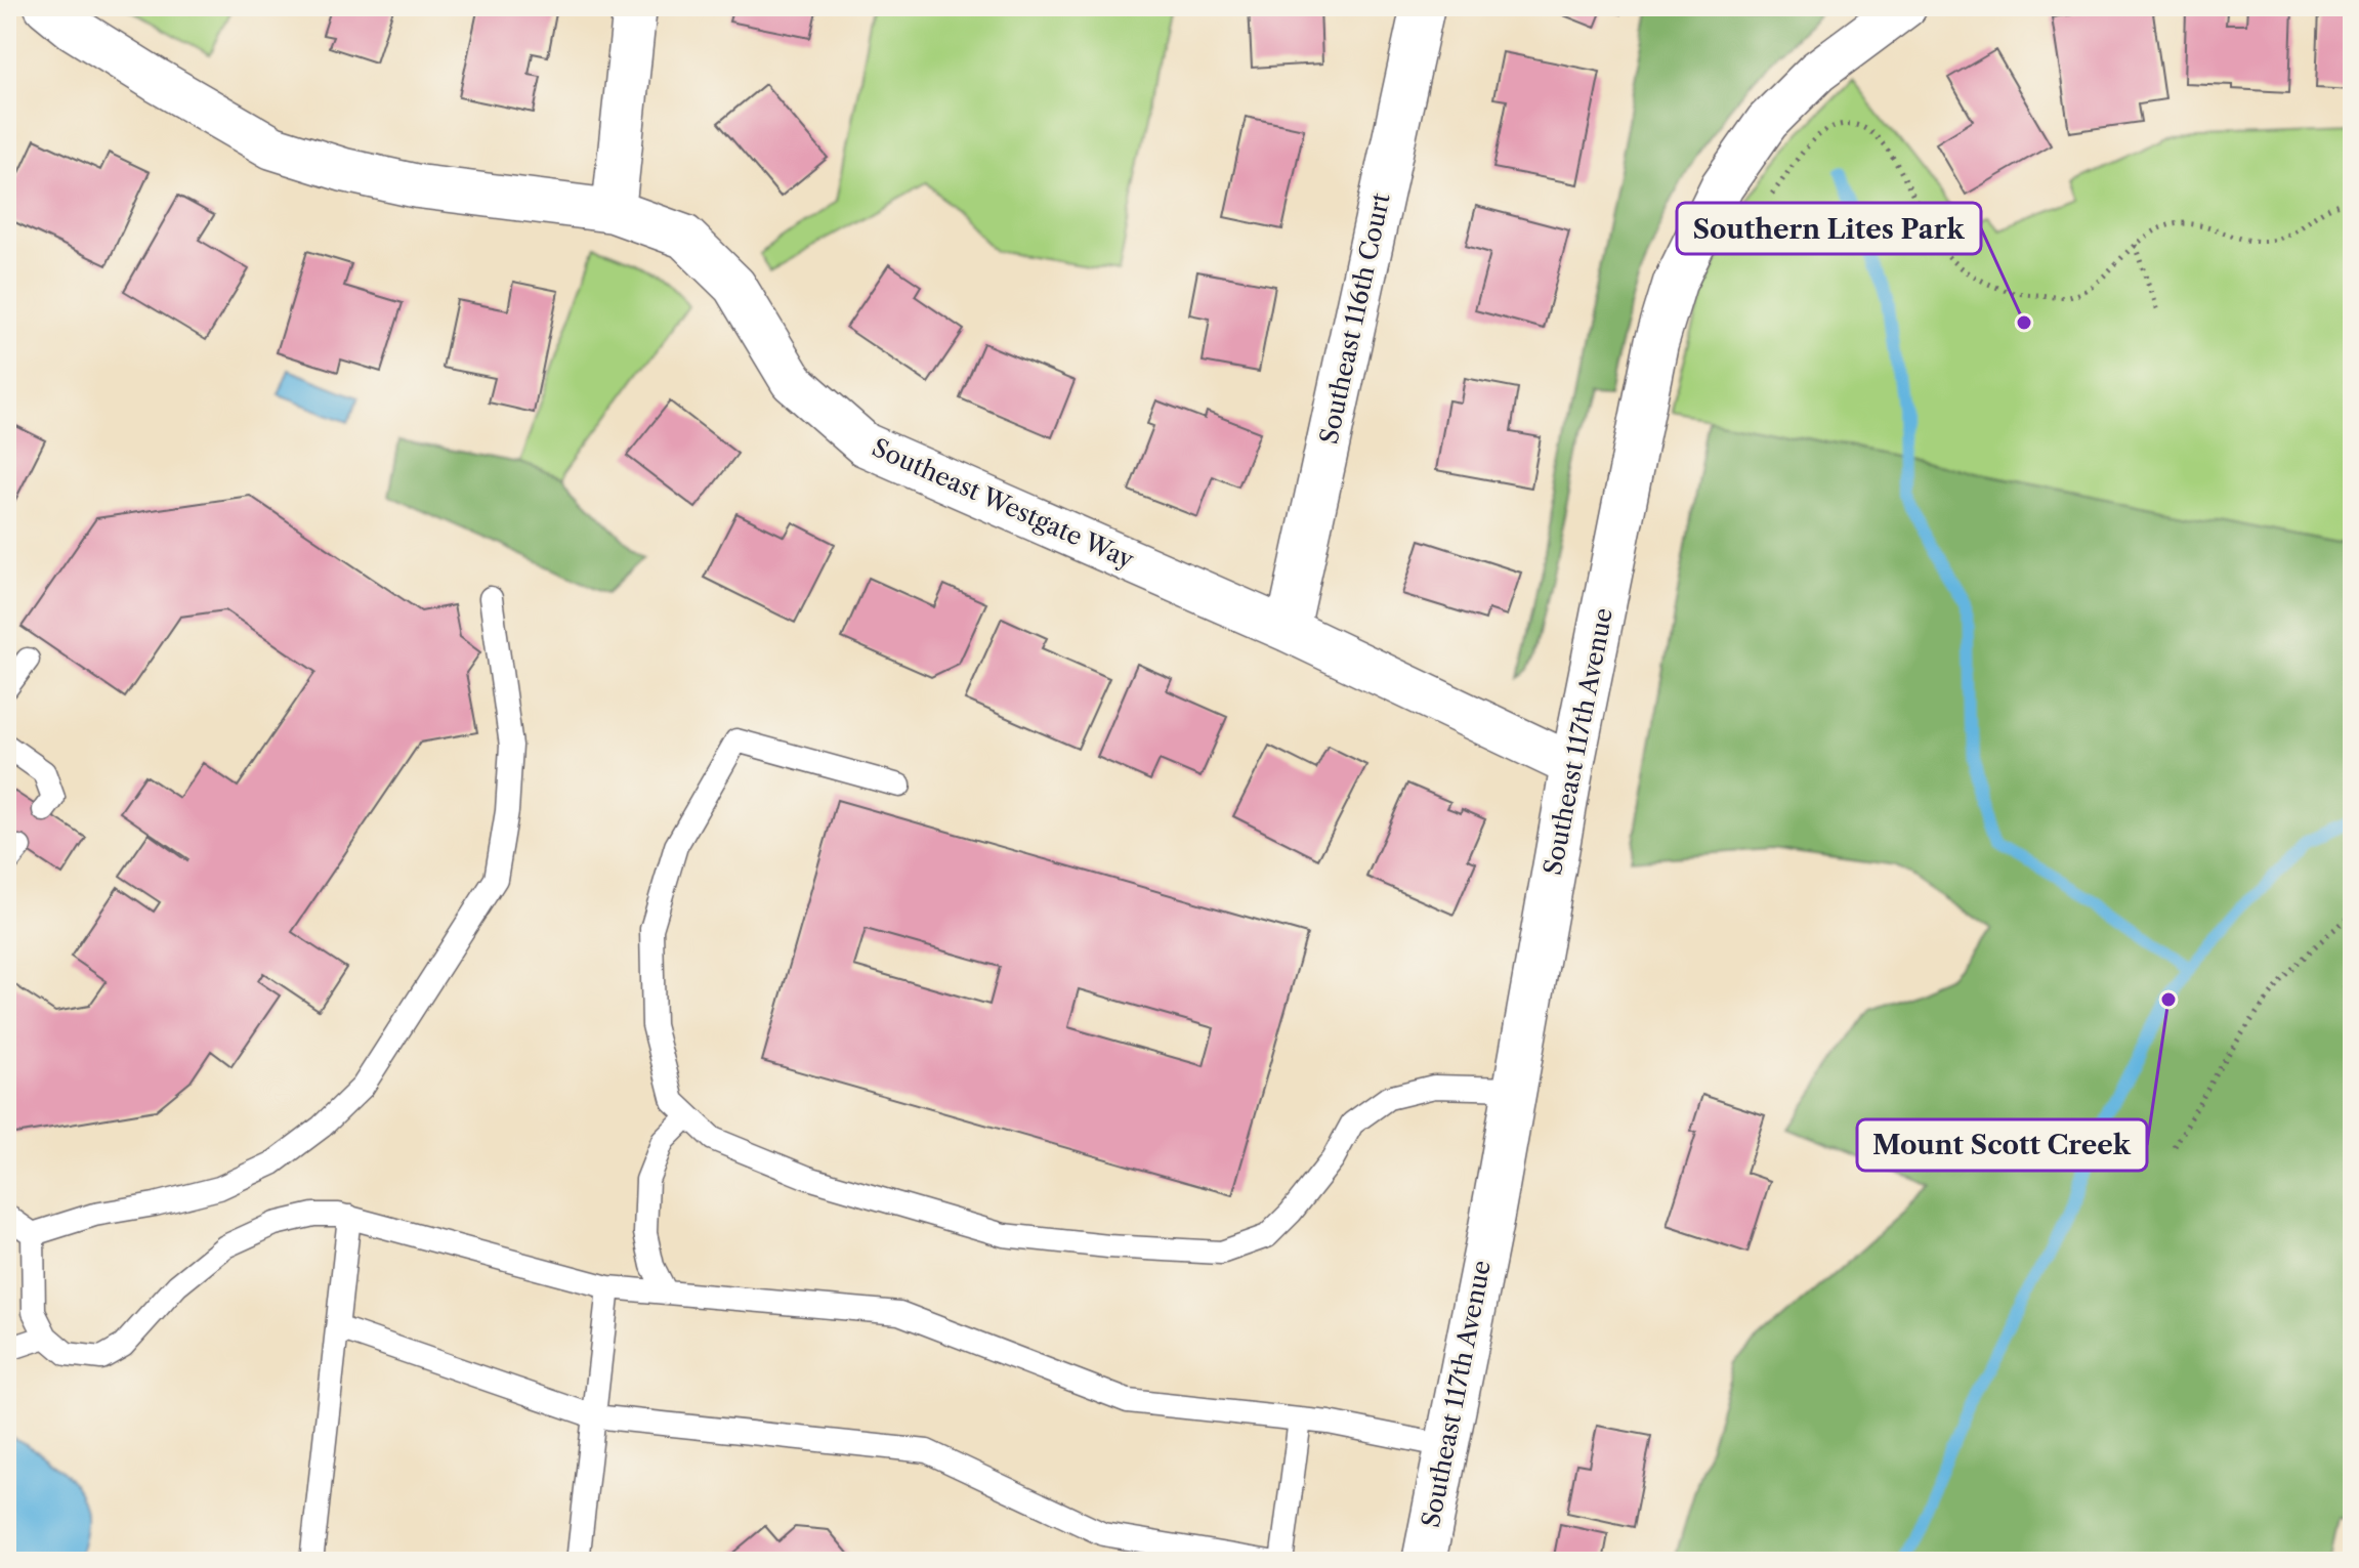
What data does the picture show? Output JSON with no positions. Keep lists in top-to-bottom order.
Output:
{
  "streets": {
    "street": ["Southeast 116th Court", "Southeast Westgate Way", "Southeast 117th Avenue"]
  },
  "crossings": [
    ["Southeast 116th Court", "Southeast Westgate Way"],
    ["Southeast Westgate Way", "Southeast 117th Avenue"]
  ],
  "places": ["Southern Lites Park", "Mount Scott Creek"]
}
